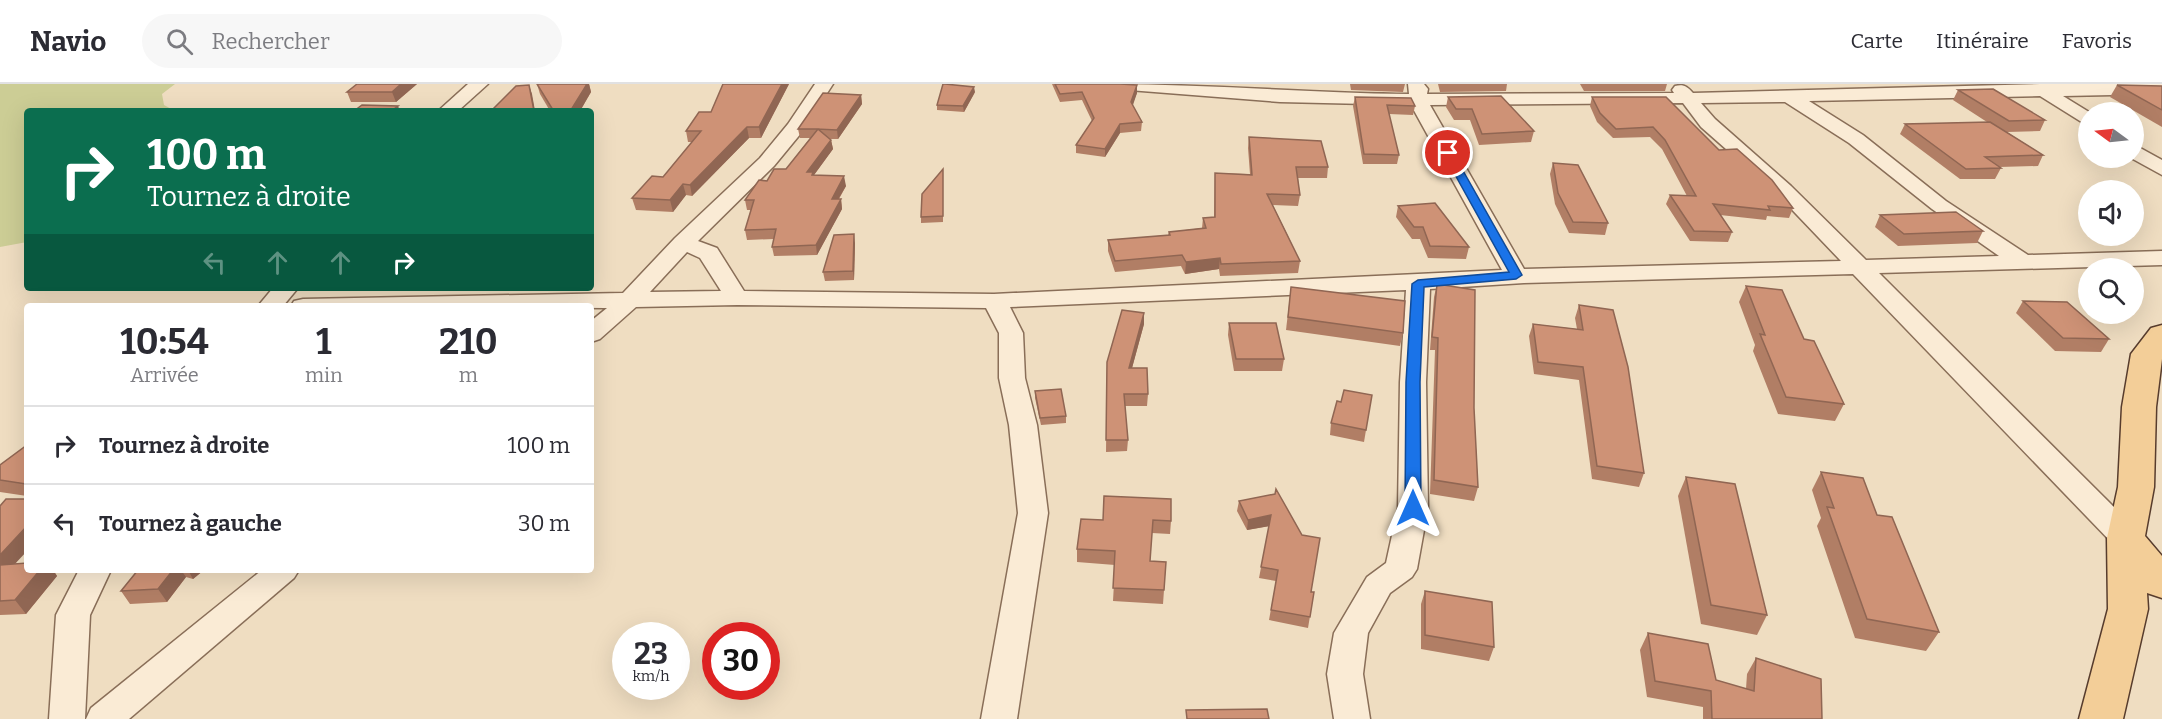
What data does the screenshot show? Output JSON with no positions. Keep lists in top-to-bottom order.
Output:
{
  "north": "left",
  "page": {
    "header": "Navio",
    "search": "Rechercher",
    "nav": ["Carte", "Itinéraire", "Favoris"],
    "turn": ["100 m", "Tournez à droite"],
    "eta": [
      "10:54",
      "Arrivée",
      "1",
      "min",
      "210",
      "m"
    ],
    "list": [
      {
        "name": "Tournez à droite",
        "value": "100 m"
      },
      {
        "name": "Tournez à gauche",
        "value": "30 m"
      }
    ],
    "speed": "23 km/h",
    "limit": "30"
  }
}
